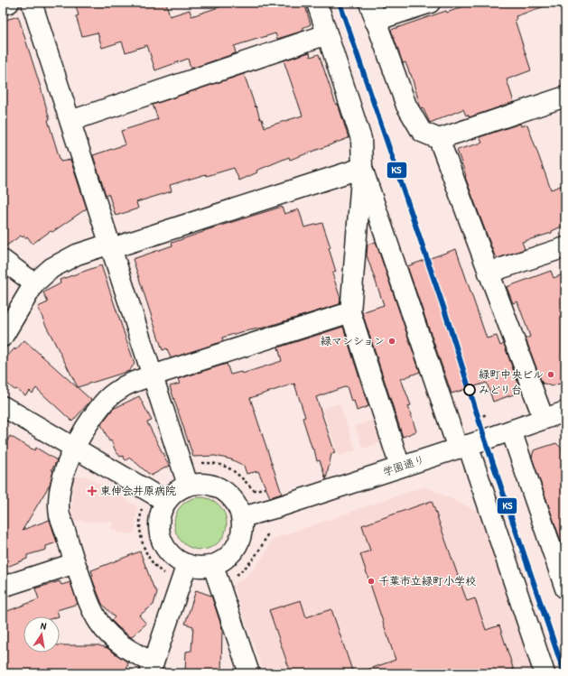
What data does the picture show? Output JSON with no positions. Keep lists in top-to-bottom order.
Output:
{
  "streets": {
    "street": ["学園通り"]
  },
  "places": {
    "other": [
      "緑マンション",
      "緑町中央ビル",
      "みどり台",
      "千葉市立緑町小学校"
    ],
    "health": ["東伸会井原病院"]
  },
  "lines": ["transit line KS"],
  "north": "top"
}
